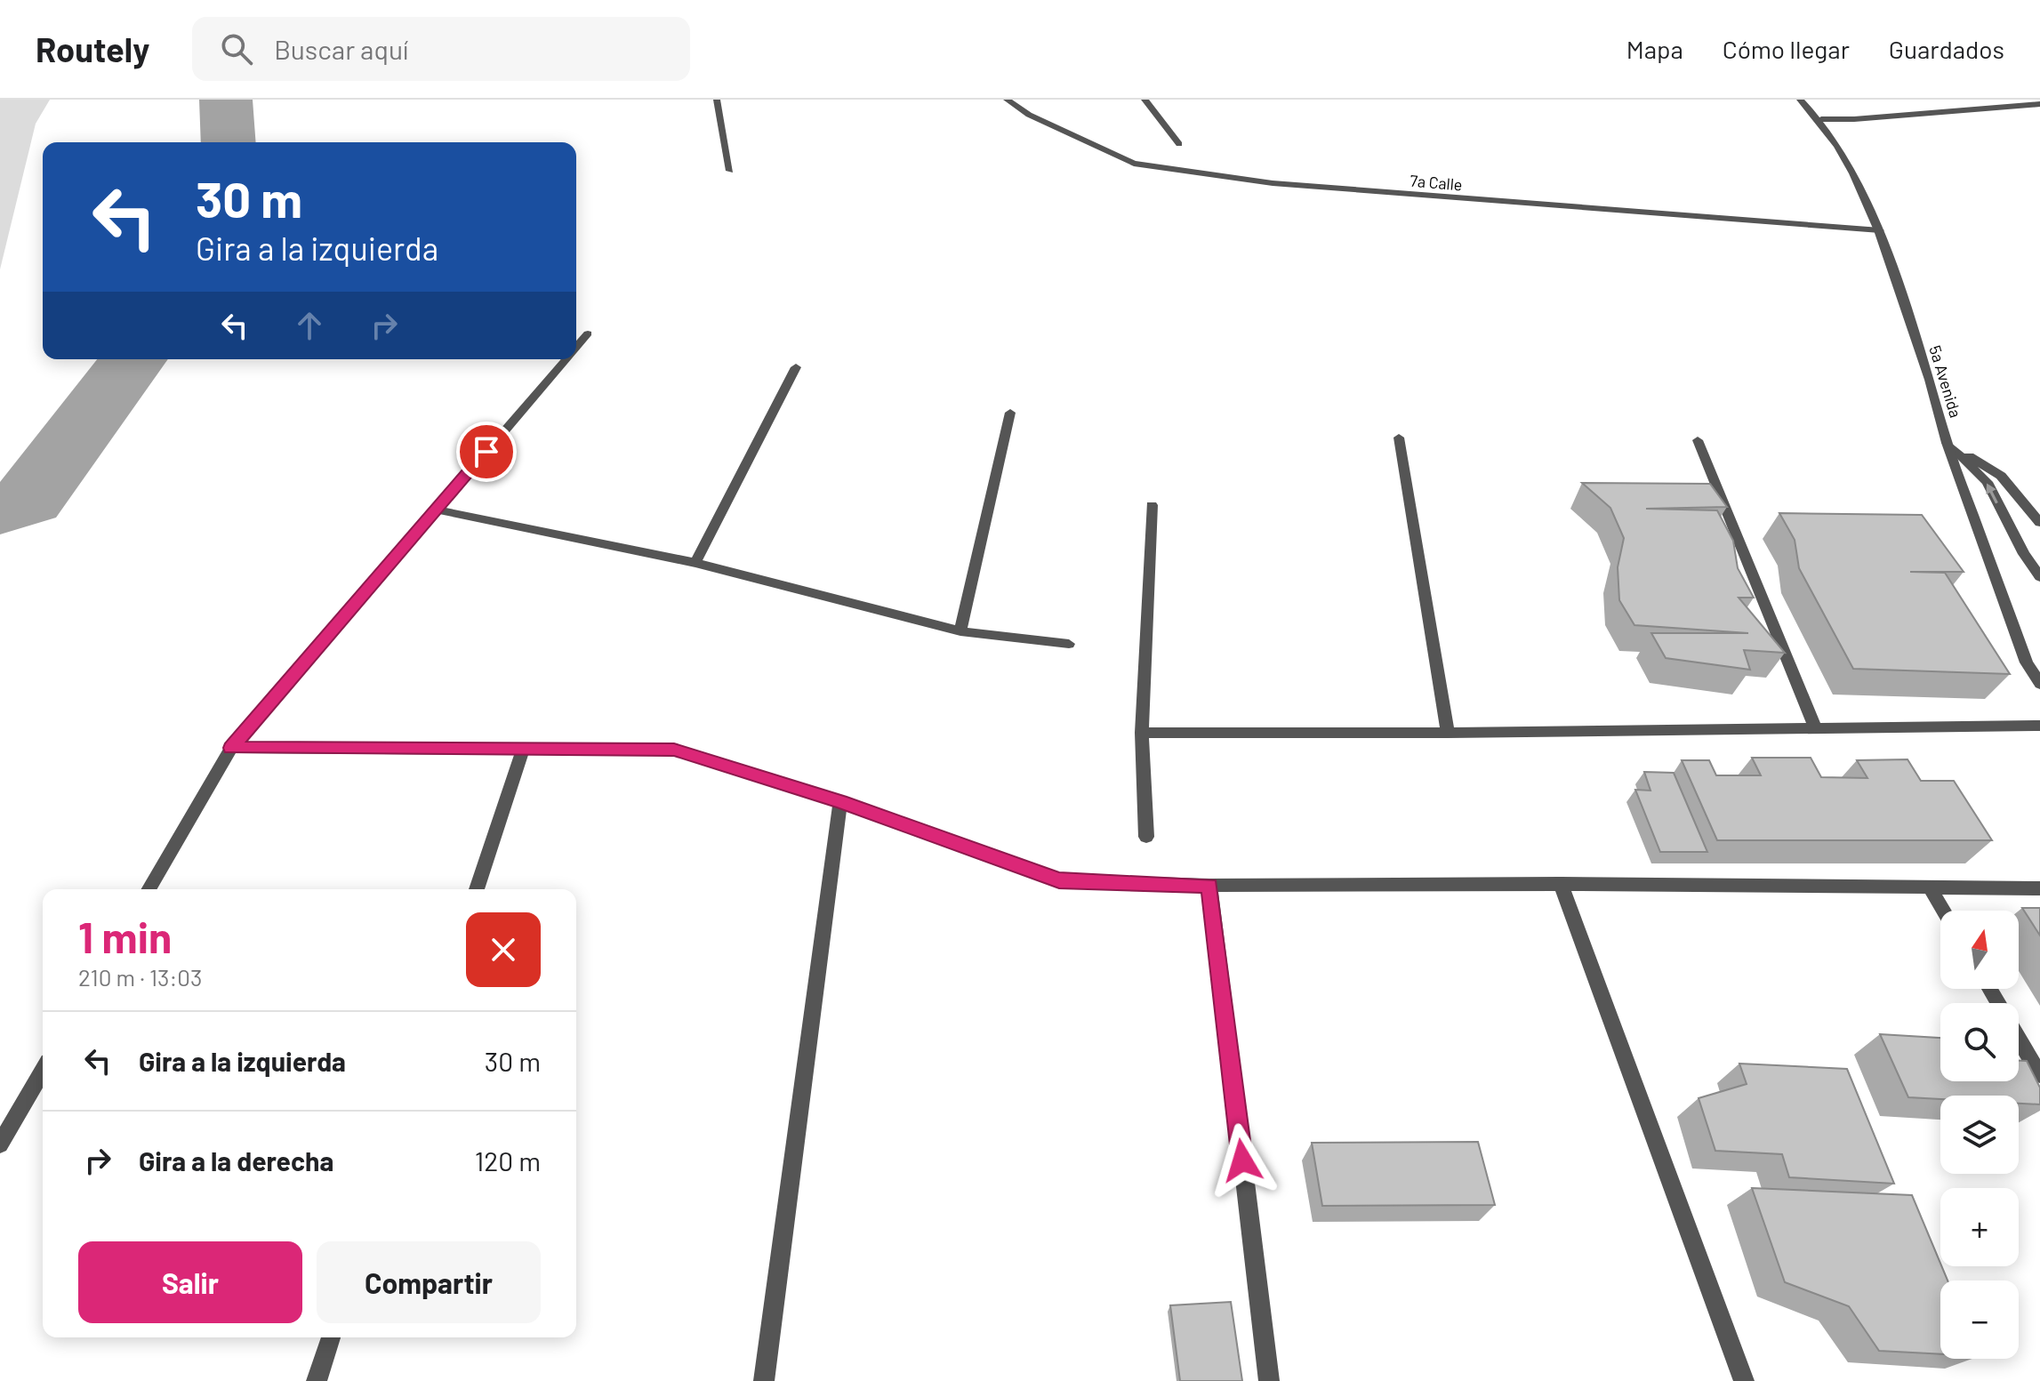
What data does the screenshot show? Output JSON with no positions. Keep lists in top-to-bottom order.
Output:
{
  "streets": {
    "street": ["7a Calle", "5a Avenida"]
  },
  "crossings": [
    ["7a Calle", "5a Avenida"]
  ],
  "north": "top",
  "page": {
    "header": "Routely",
    "search": "Buscar aquí",
    "nav": ["Mapa", "Cómo llegar", "Guardados"],
    "turn": ["30 m", "Gira a la izquierda"],
    "heading": ["1 min", "210 m · 13:03"],
    "map_buttons": ["+", "−"],
    "list": [
      {
        "name": "Gira a la izquierda",
        "value": "30 m"
      },
      {
        "name": "Gira a la derecha",
        "value": "120 m"
      }
    ],
    "buttons": ["Salir", "Compartir"]
  }
}
